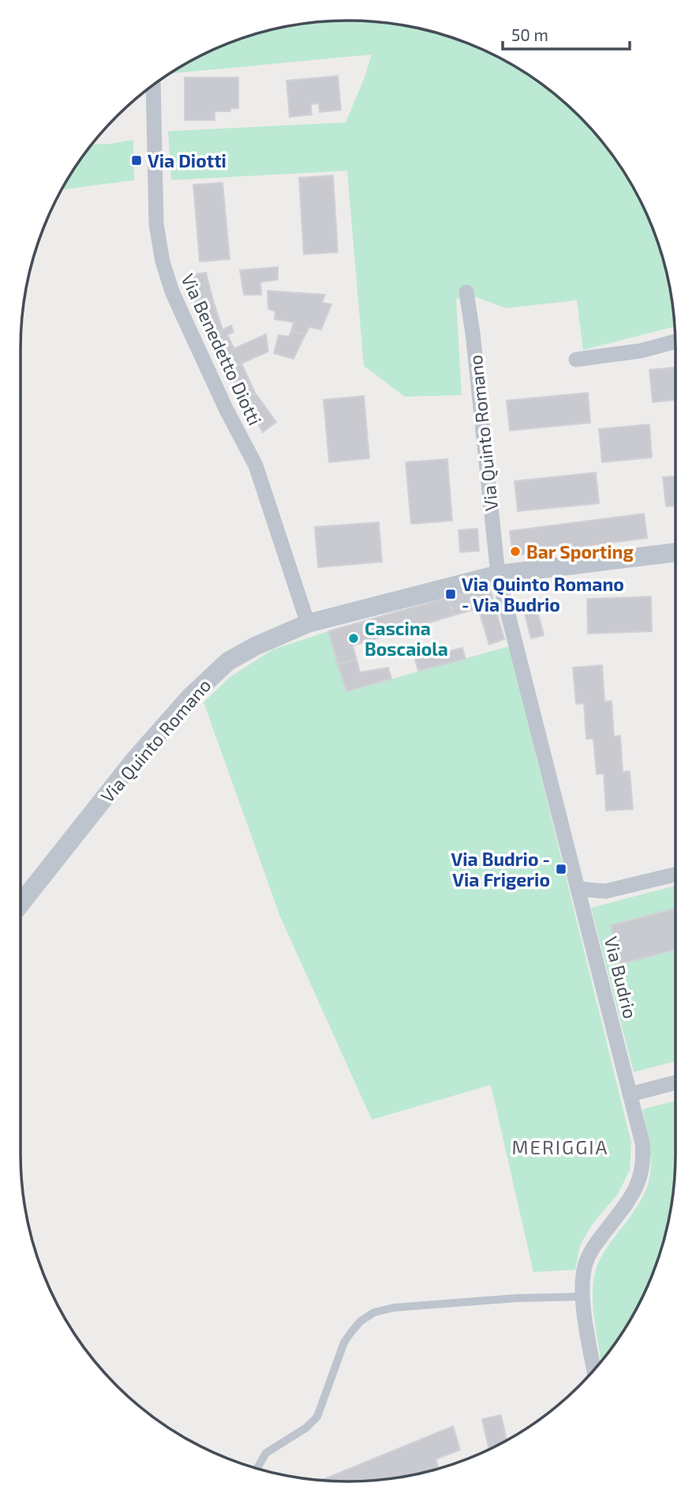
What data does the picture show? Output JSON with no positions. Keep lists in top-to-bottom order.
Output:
{
  "streets": {
    "street": ["Via Benedetto Diotti", "Via Quinto Romano", "Via Budrio"]
  },
  "crossings": [
    ["Via Benedetto Diotti", "Via Quinto Romano"],
    ["Via Quinto Romano", "Via Budrio"]
  ],
  "districts": ["MERIGGIA"],
  "places": {
    "transit": ["Via Diotti", "Via Quinto Romano - Via Budrio", "Via Budrio - Via Frigerio"],
    "other": ["Bar Sporting", "Cascina Boscaiola"]
  },
  "scale_bar": "50 m"
}
